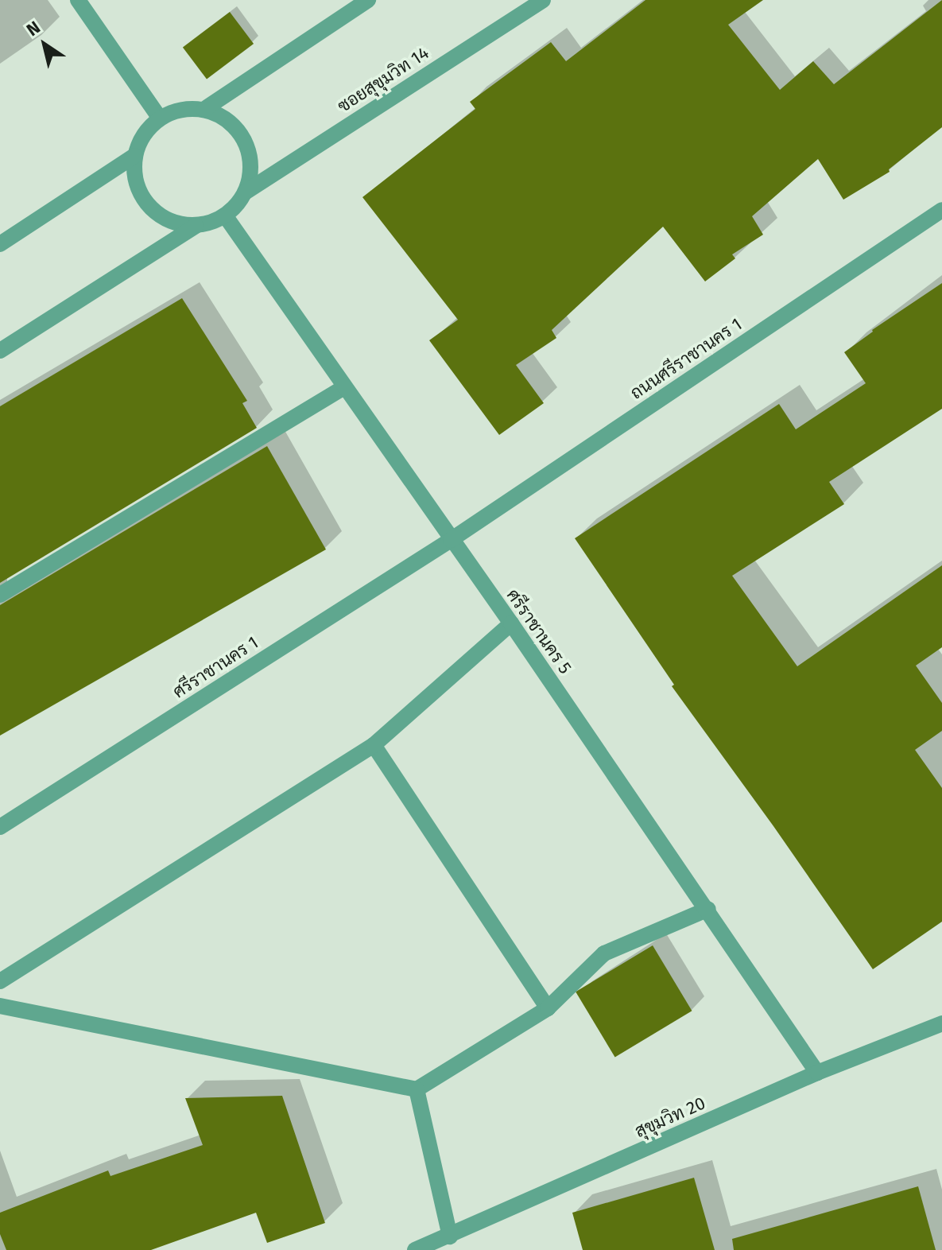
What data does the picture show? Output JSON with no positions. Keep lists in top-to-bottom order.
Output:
{
  "streets": {
    "street": [
      "ซอยสุขุมวิท 14",
      "ถนนศรีราชานคร 1",
      "ศรีราชานคร 5",
      "ศรีราชานคร 1",
      "สุขุมวิท 20"
    ]
  },
  "crossings": [
    ["ซอยสุขุมวิท 14", "ศรีราชานคร 5"],
    ["ถนนศรีราชานคร 1", "ศรีราชานคร 5"],
    ["ถนนศรีราชานคร 1", "ศรีราชานคร 1"],
    ["ศรีราชานคร 5", "ศรีราชานคร 1"],
    ["ศรีราชานคร 5", "สุขุมวิท 20"]
  ],
  "north": "top left"
}
